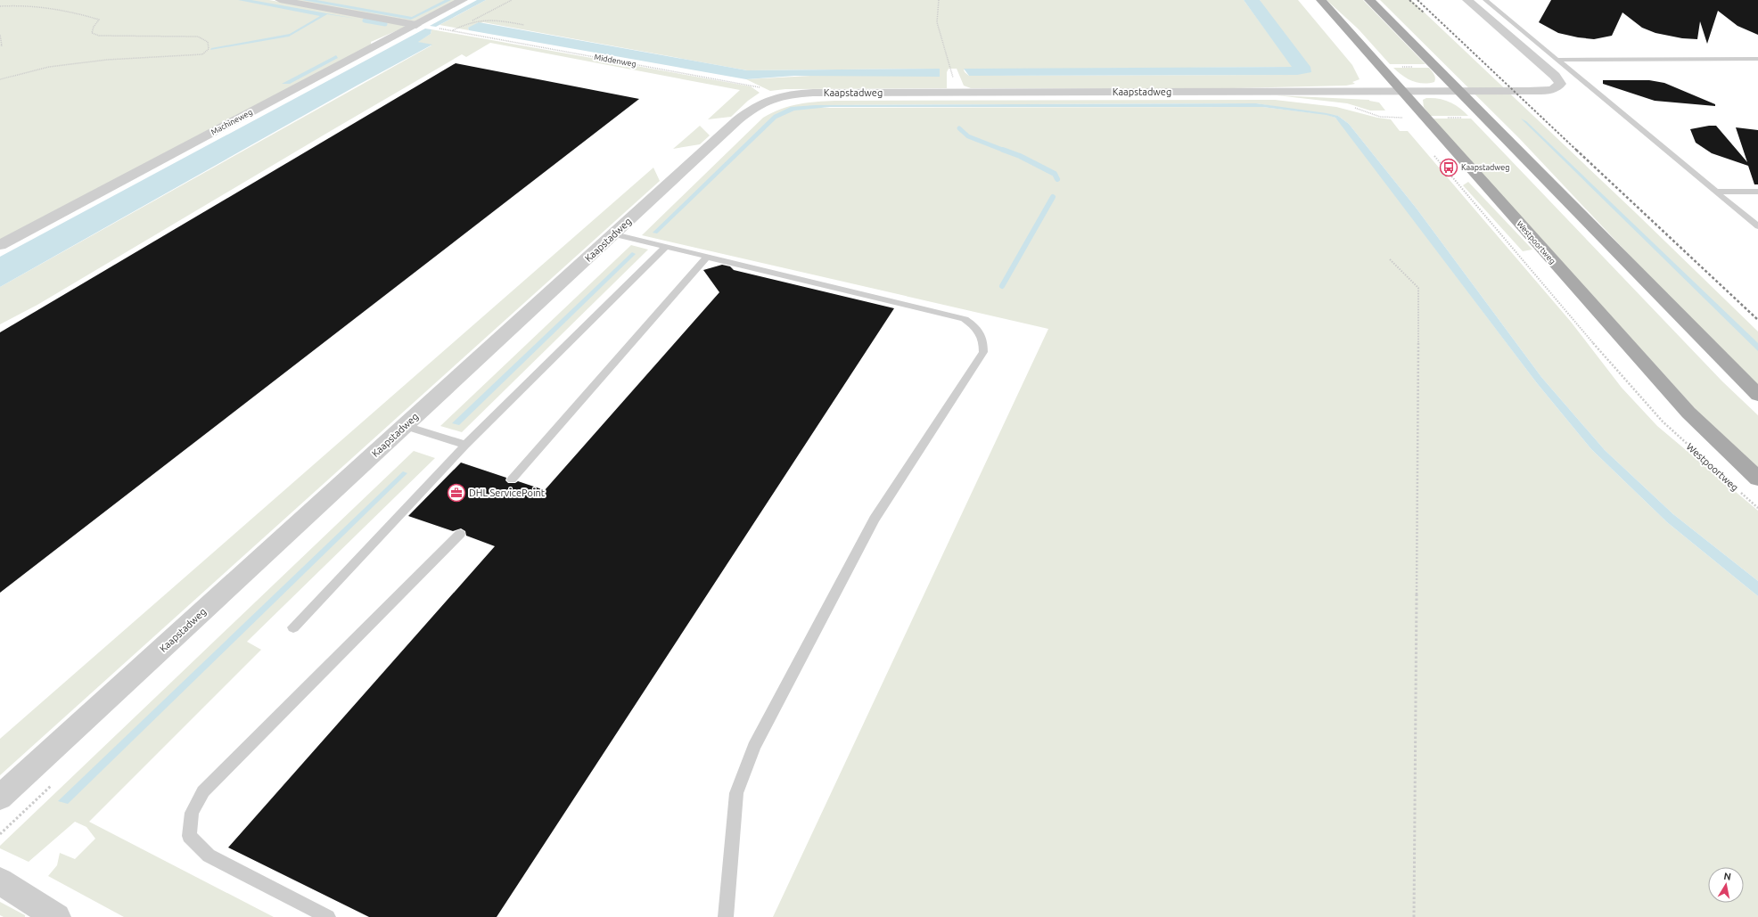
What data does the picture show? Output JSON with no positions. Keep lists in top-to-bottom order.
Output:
{
  "streets": {
    "main road": ["Westpoortweg"],
    "street": ["Kaapstadweg", "Machineweg"],
    "path": ["Middenweg"]
  },
  "crossings": [
    ["Middenweg", "Kaapstadweg"],
    ["Kaapstadweg", "Westpoortweg"]
  ],
  "places": {
    "bus stop": ["Kaapstadweg"],
    "office": ["DHL ServicePoint"]
  },
  "north": "top"
}
